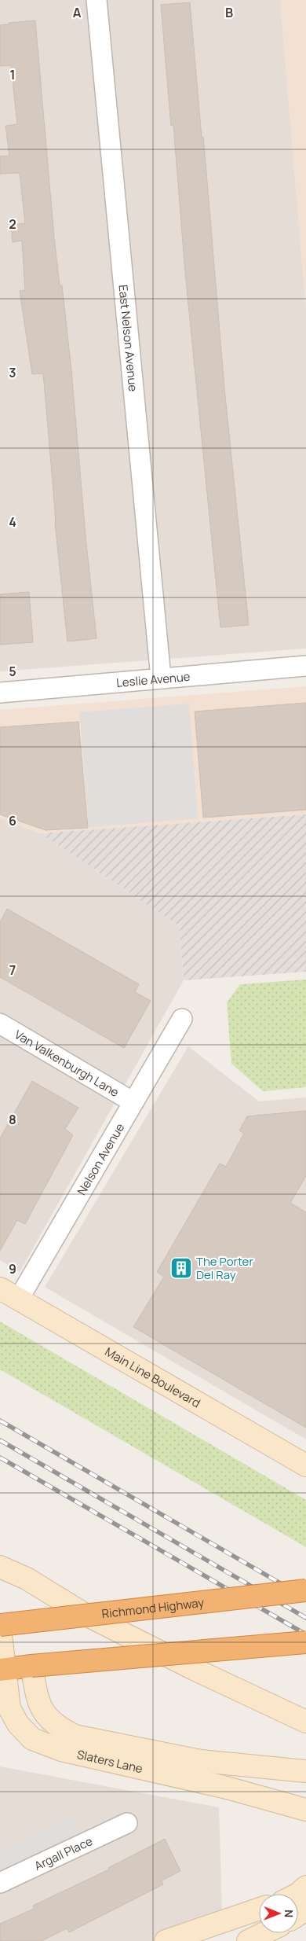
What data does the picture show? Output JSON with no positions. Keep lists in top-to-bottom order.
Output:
{
  "streets": {
    "highway": ["Richmond Highway"],
    "main road": ["Main Line Boulevard", "Slaters Lane"],
    "street": [
      "East Nelson Avenue",
      "Leslie Avenue",
      "Van Valkenburgh Lane",
      "Nelson Avenue",
      "Argall Place"
    ]
  },
  "crossings": [
    ["East Nelson Avenue", "Leslie Avenue"],
    ["Van Valkenburgh Lane", "Nelson Avenue"],
    ["Nelson Avenue", "Main Line Boulevard"],
    ["Richmond Highway", "Slaters Lane"]
  ],
  "places": {
    "building": ["The Porter Del Ray"]
  },
  "north": "right",
  "grid": {
    "columns": ["A", "B"],
    "rows": [
      "1",
      "2",
      "3",
      "4",
      "5",
      "6",
      "7",
      "8",
      "9"
    ]
  }
}
